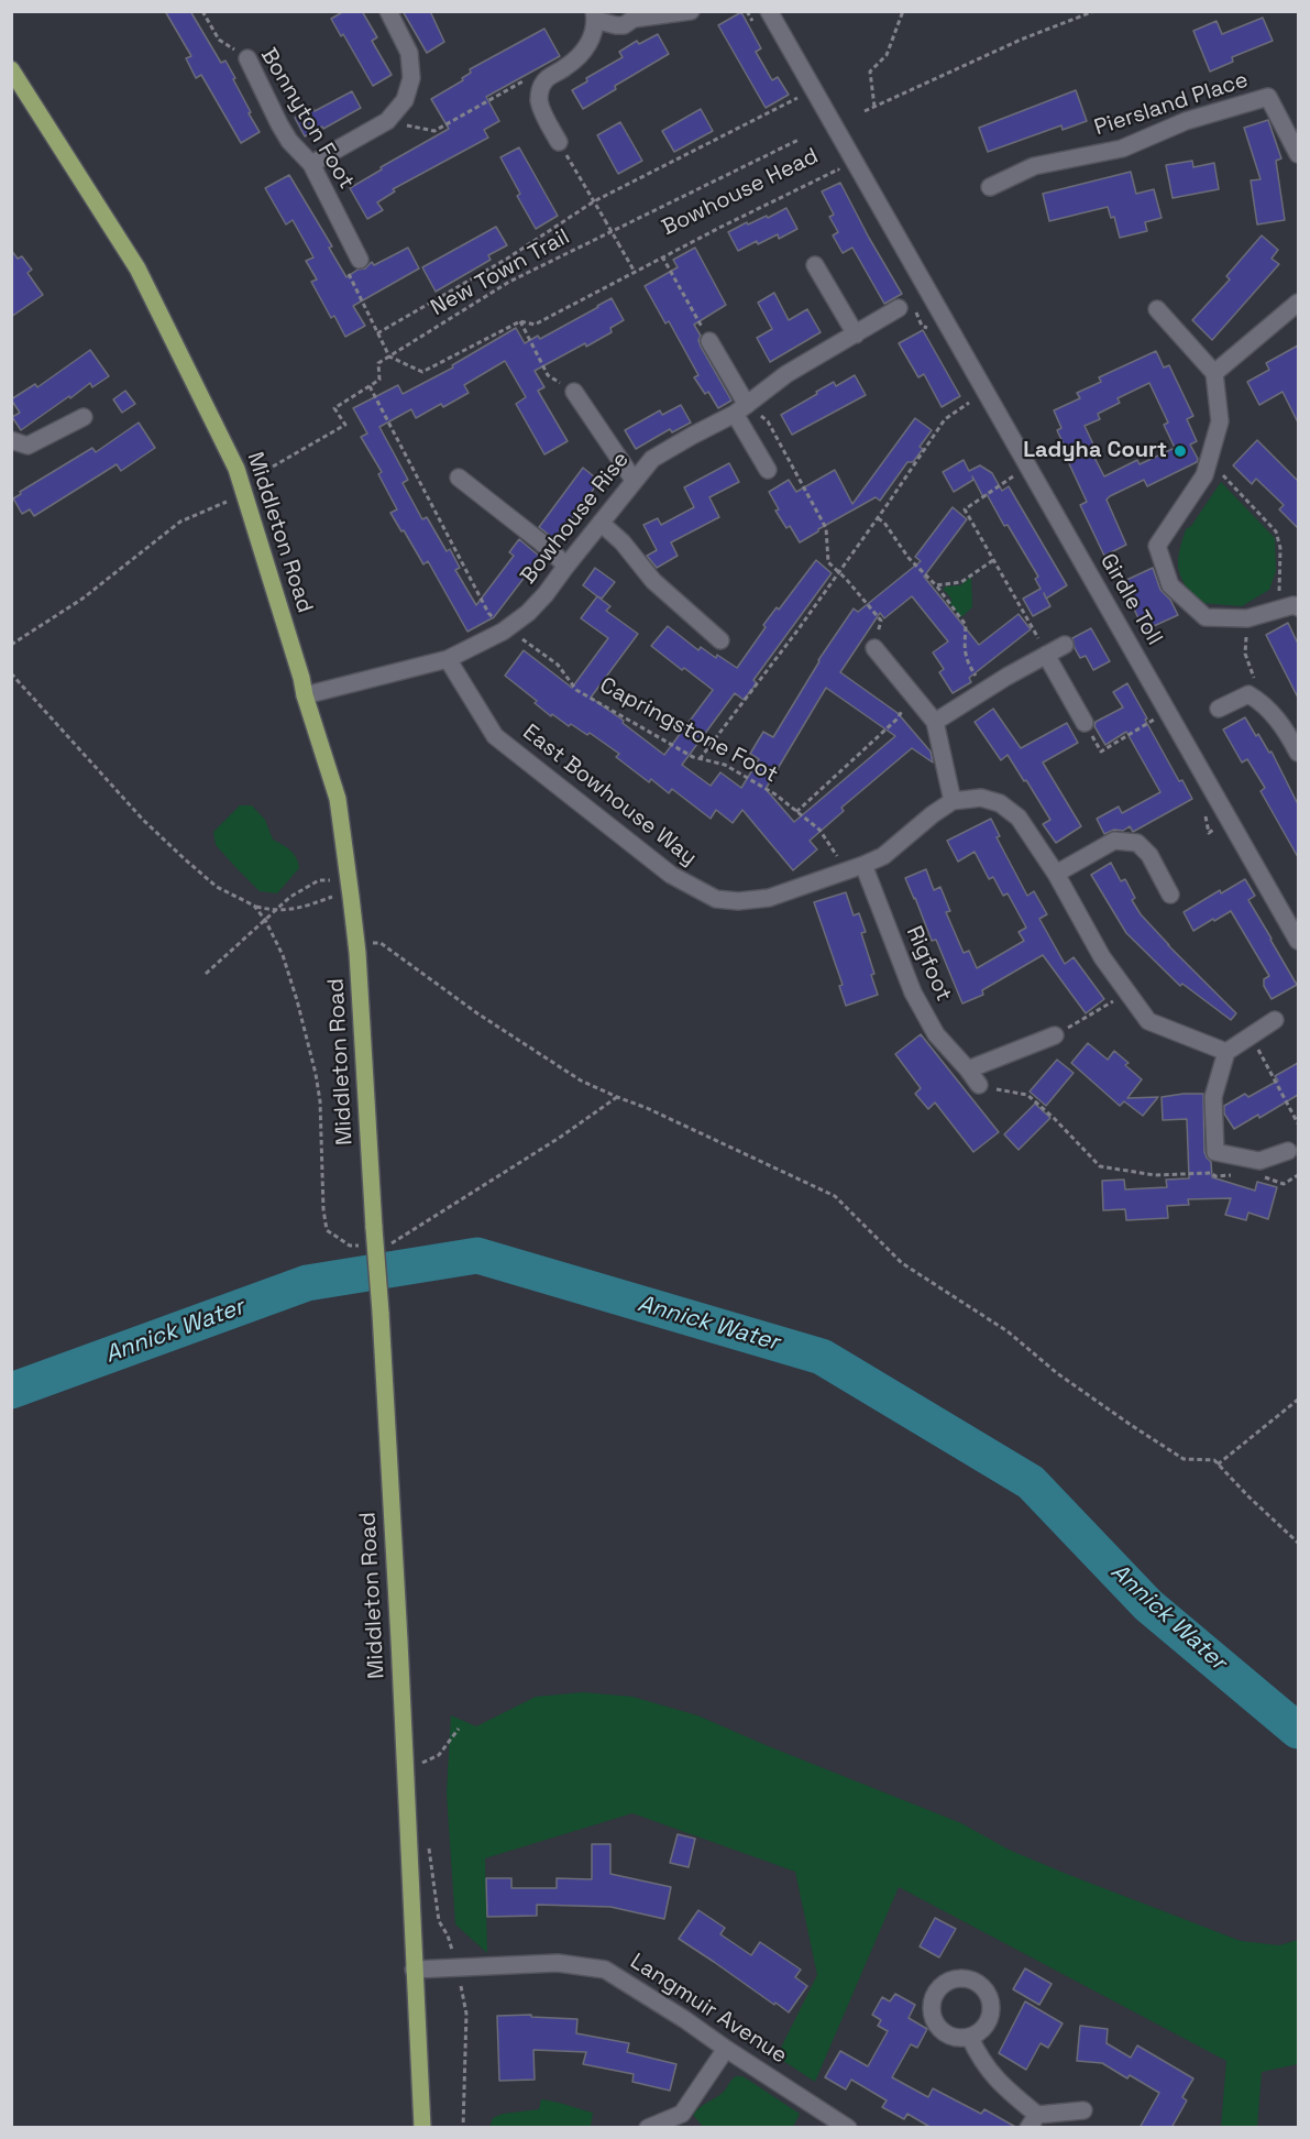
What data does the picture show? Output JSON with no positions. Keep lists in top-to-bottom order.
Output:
{
  "streets": {
    "main road": ["Middleton Road"],
    "street": [
      "Piersland Place",
      "Bonnyton Foot",
      "Bowhouse Rise",
      "Girdle Toll",
      "East Bowhouse Way",
      "Rigfoot",
      "Langmuir Avenue"
    ],
    "path": ["Bowhouse Head", "New Town Trail", "Capringstone Foot"]
  },
  "crossings": [
    ["Bowhouse Head", "New Town Trail"],
    ["Bowhouse Rise", "Middleton Road"],
    ["Bowhouse Rise", "Capringstone Foot"],
    ["Bowhouse Rise", "East Bowhouse Way"],
    ["Middleton Road", "Langmuir Avenue"],
    ["Capringstone Foot", "East Bowhouse Way"],
    ["East Bowhouse Way", "Rigfoot"]
  ],
  "water": ["Annick Water"],
  "places": ["Ladyha Court"]
}
